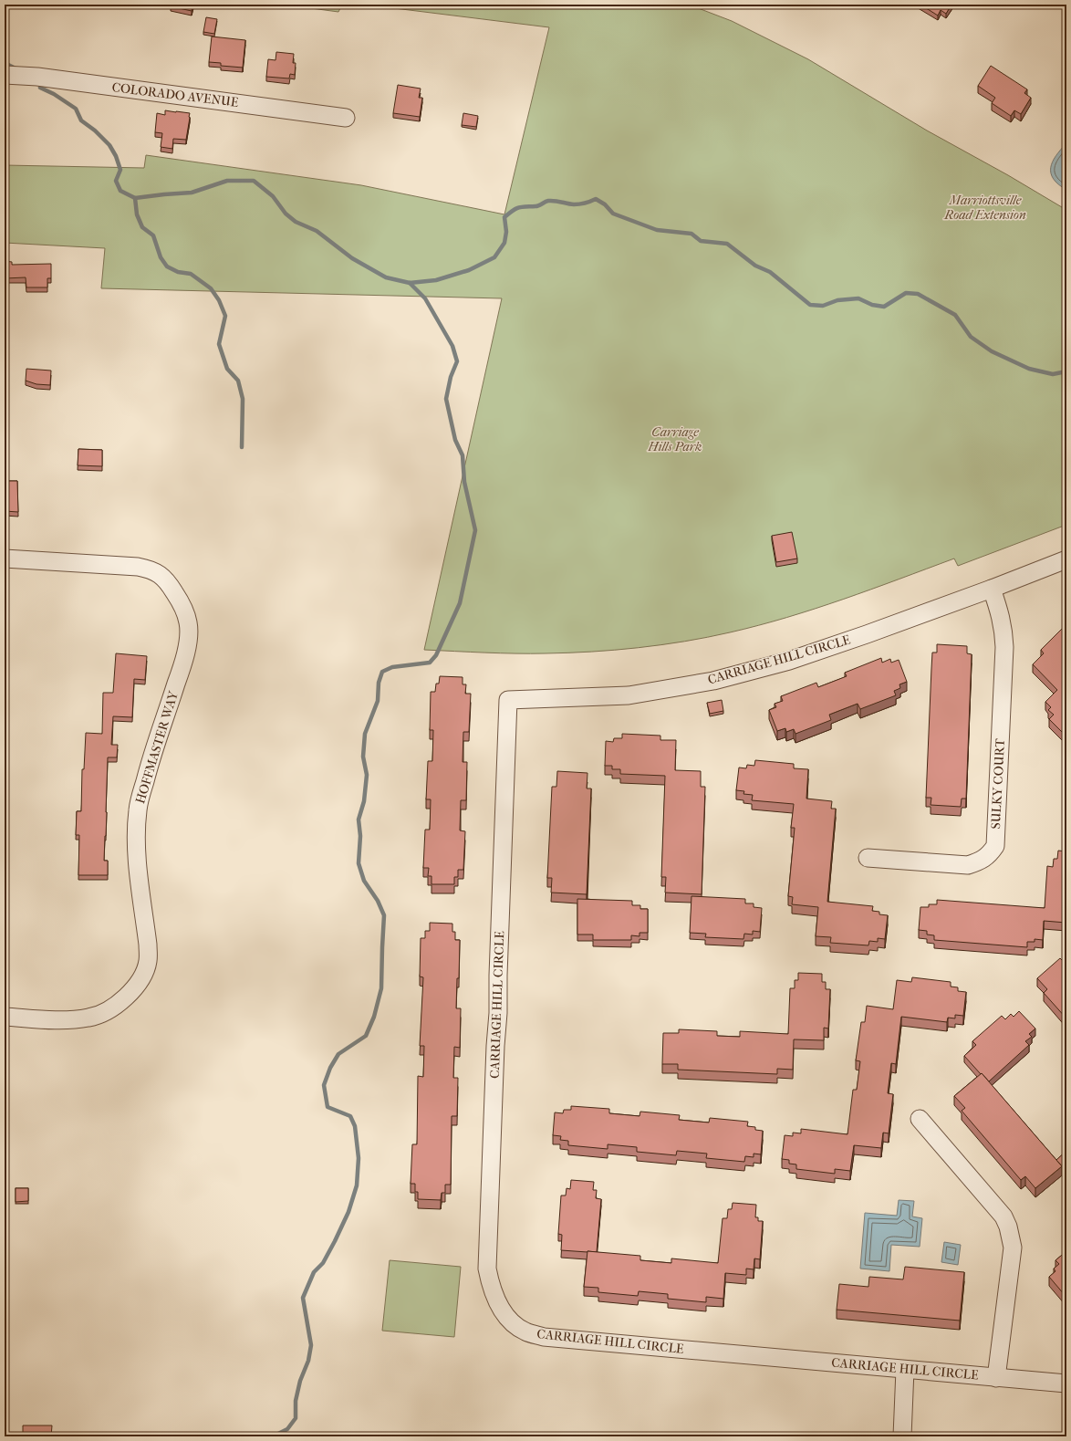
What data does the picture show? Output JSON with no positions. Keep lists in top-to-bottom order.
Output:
{
  "streets": {
    "street": [
      "COLORADO AVENUE",
      "CARRIAGE HILL CIRCLE",
      "HOFFMASTER WAY",
      "SULKY COURT"
    ]
  },
  "crossings": [
    ["CARRIAGE HILL CIRCLE", "SULKY COURT"]
  ],
  "parks": ["Marriottsville Road Extension", "Carriage Hills Park"]
}
